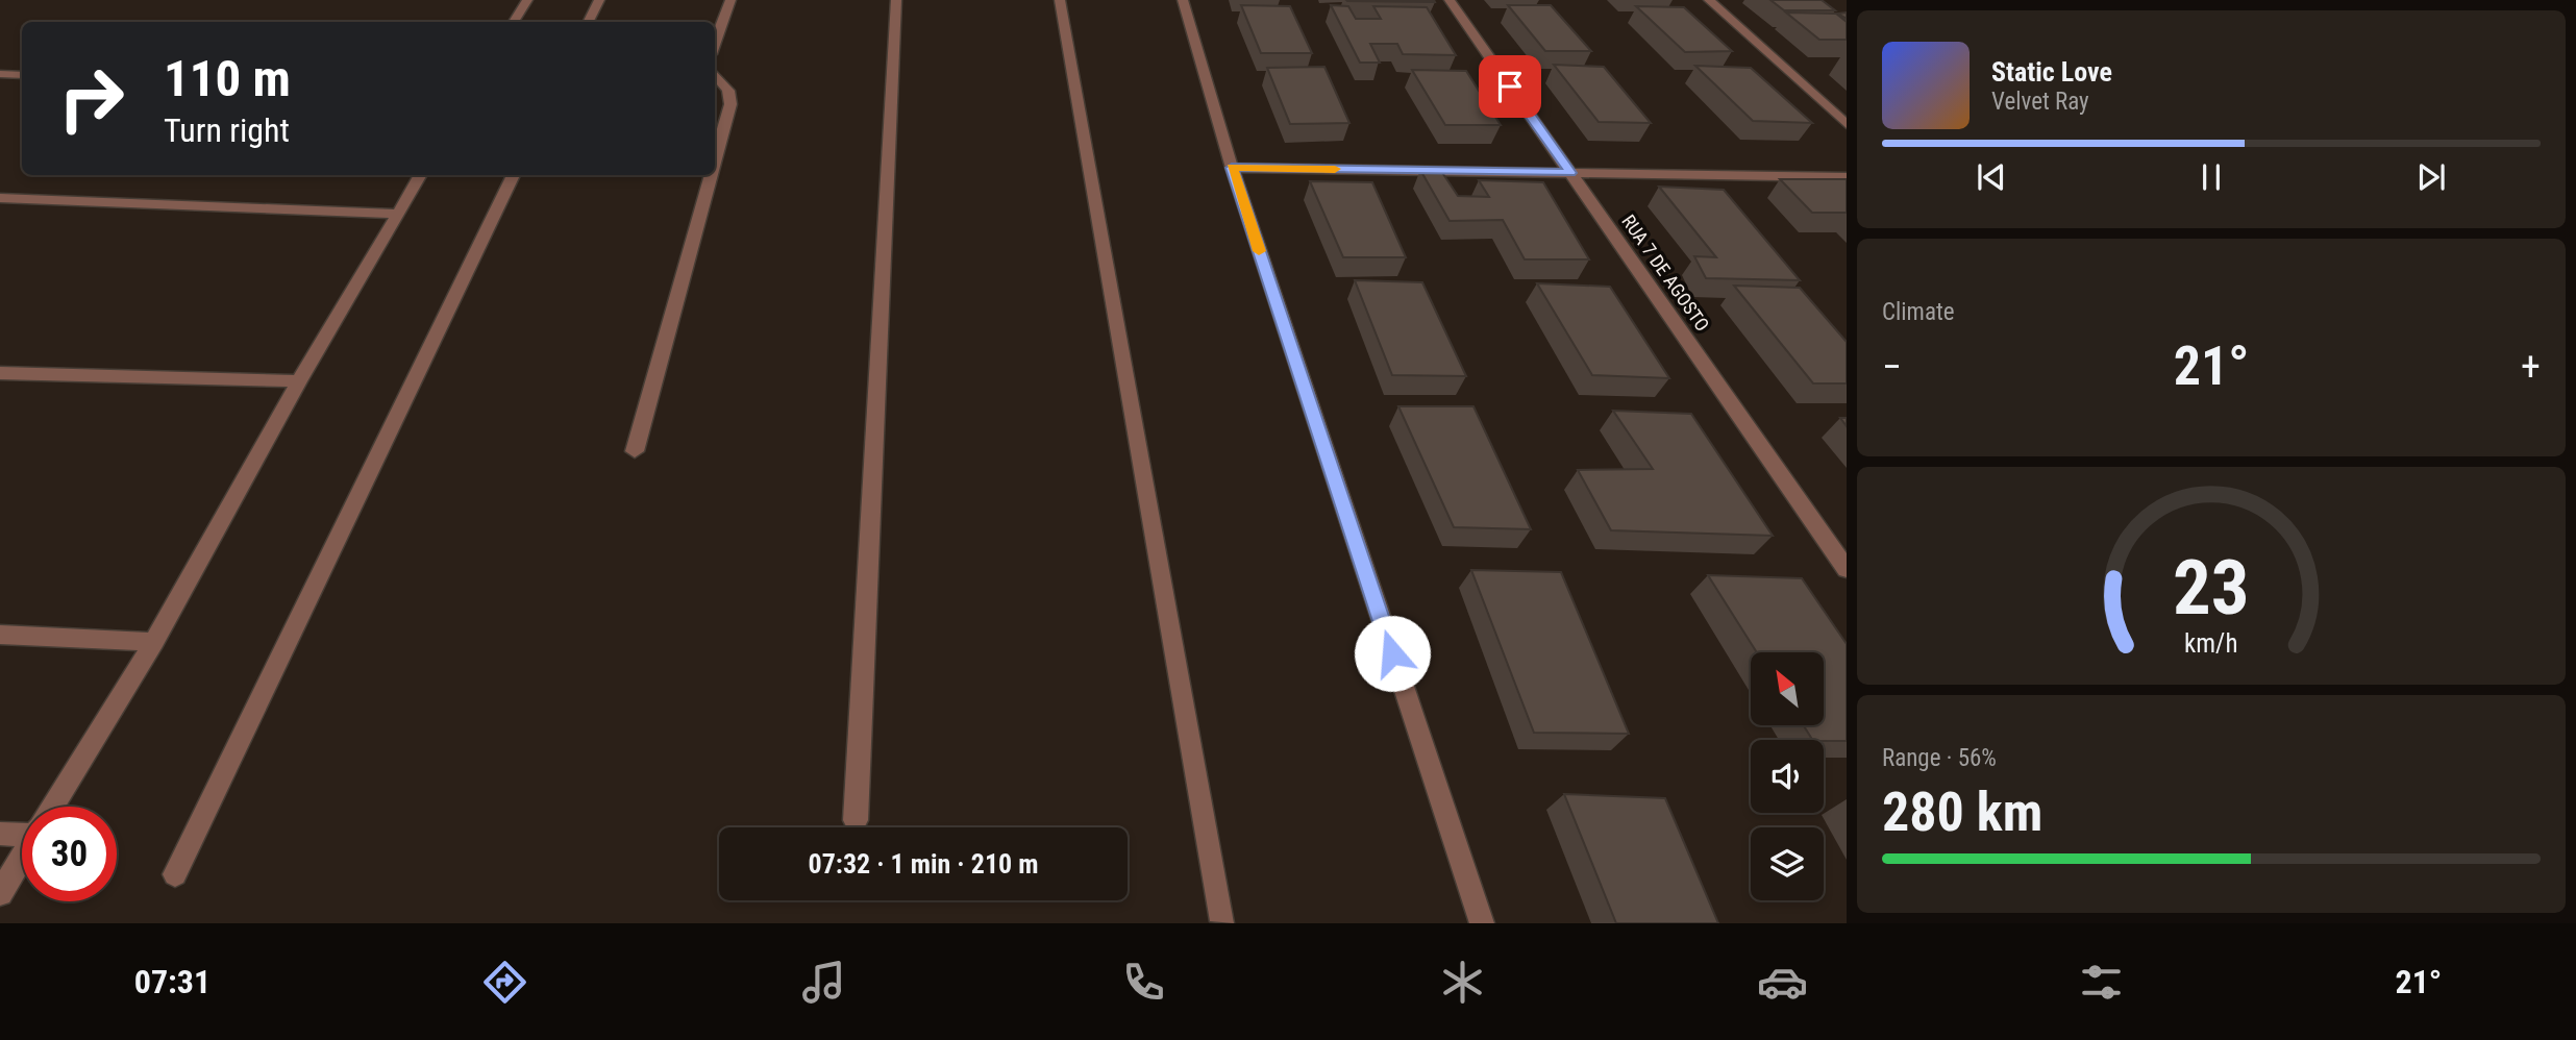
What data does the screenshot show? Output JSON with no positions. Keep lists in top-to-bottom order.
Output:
{
  "streets": {
    "street": ["RUA 7 DE AGOSTO"]
  },
  "north": "top left",
  "page": {
    "turn": ["110 m", "Turn right"],
    "song": ["Static Love", "Velvet Ray"],
    "tile": [
      "Climate",
      ["Range · 56%", "280 km"]
    ],
    "heat": ["−", "21°", "+"],
    "limit": "30",
    "trip": "07:32 · 1 min · 210 m",
    "tabs": ["07:31", "21°"],
    "gauge": ["23", "km/h"]
  }
}
